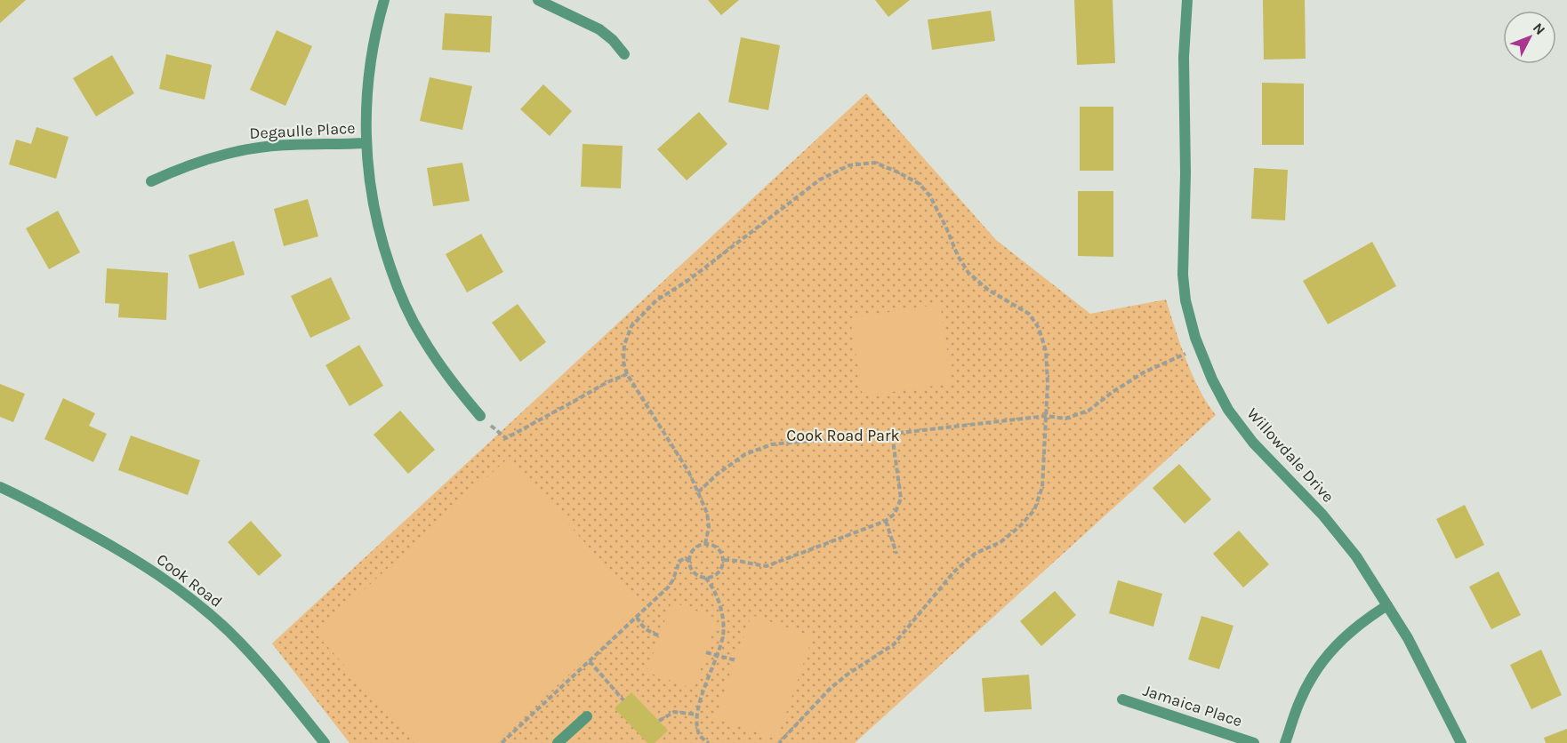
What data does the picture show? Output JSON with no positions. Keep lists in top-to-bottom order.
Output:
{
  "streets": {
    "street": [
      "Degaulle Place",
      "Willowdale Drive",
      "Cook Road",
      "Jamaica Place"
    ]
  },
  "parks": ["Cook Road Park"],
  "north": "top right"
}
